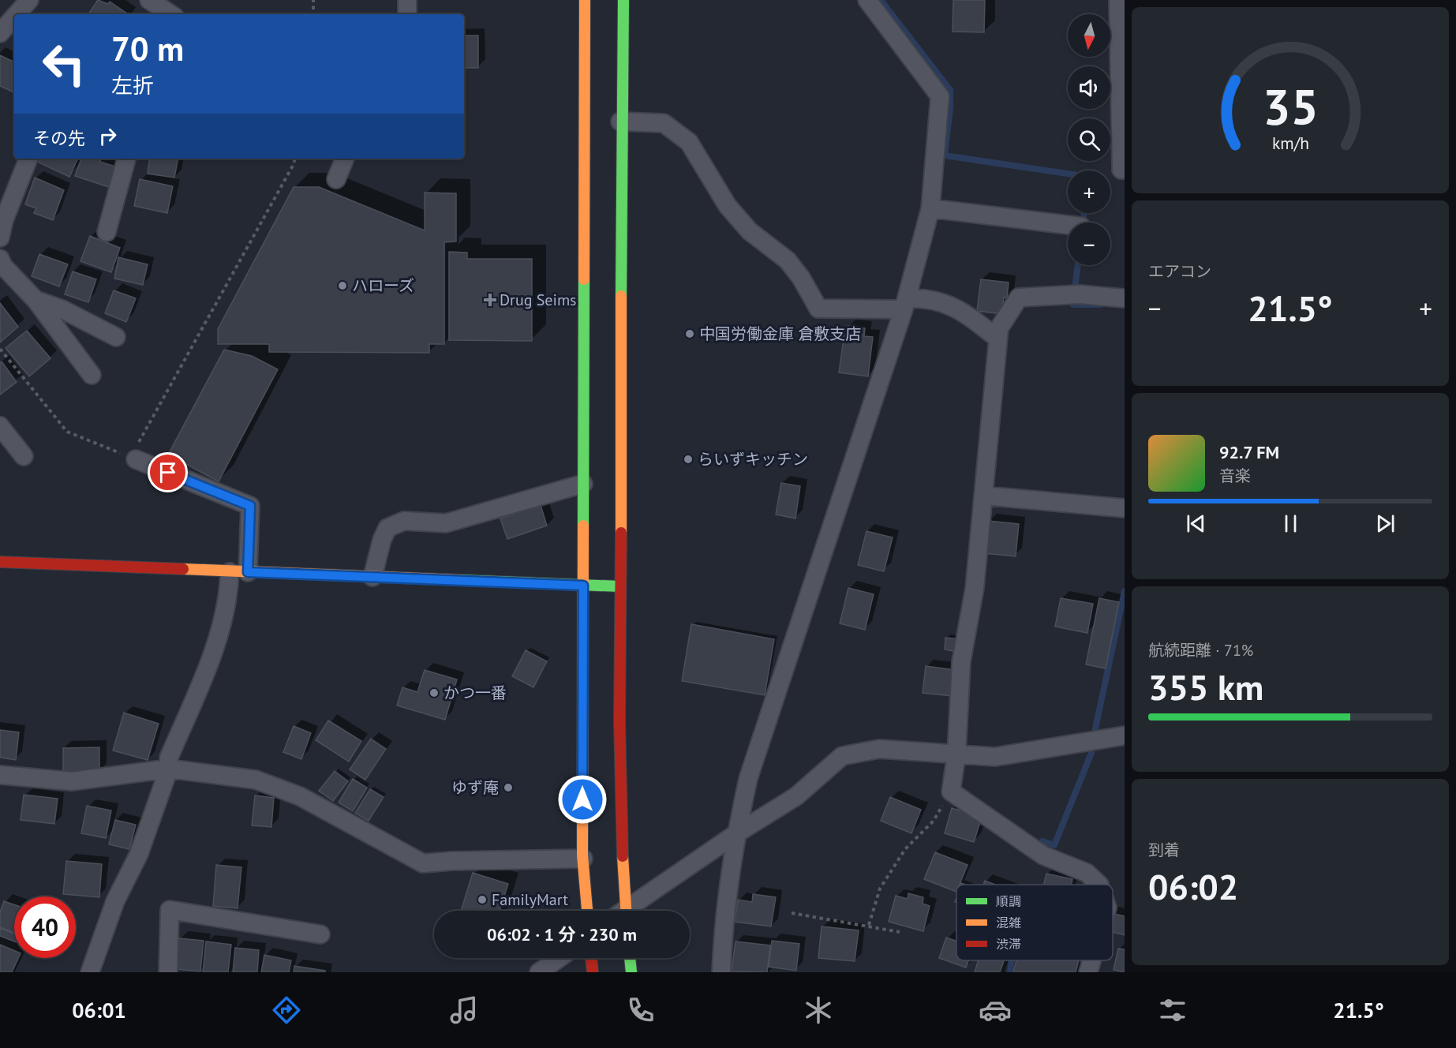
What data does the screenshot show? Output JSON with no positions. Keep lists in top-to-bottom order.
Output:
{
  "places": {
    "other": [
      "ハローズ",
      "中国労働金庫 倉敷支店",
      "らいずキッチン",
      "かつ一番",
      "ゆず庵",
      "FamilyMart"
    ],
    "health": ["Drug Seims"]
  },
  "legend": ["順調", "混雑", "渋滞"],
  "north": "bottom",
  "page": {
    "map_buttons": ["+", "−"],
    "turn": ["70 m", "左折"],
    "then": "その先",
    "tile": [
      "エアコン",
      ["航続距離 · 71%", "355 km"],
      ["到着", "06:02"]
    ],
    "heat": ["−", "21.5°", "+"],
    "song": ["92.7 FM", "音楽"],
    "limit": "40",
    "trip": "06:02 · 1 分 · 230 m",
    "tabs": ["06:01", "21.5°"],
    "gauge": ["35", "km/h"]
  }
}
